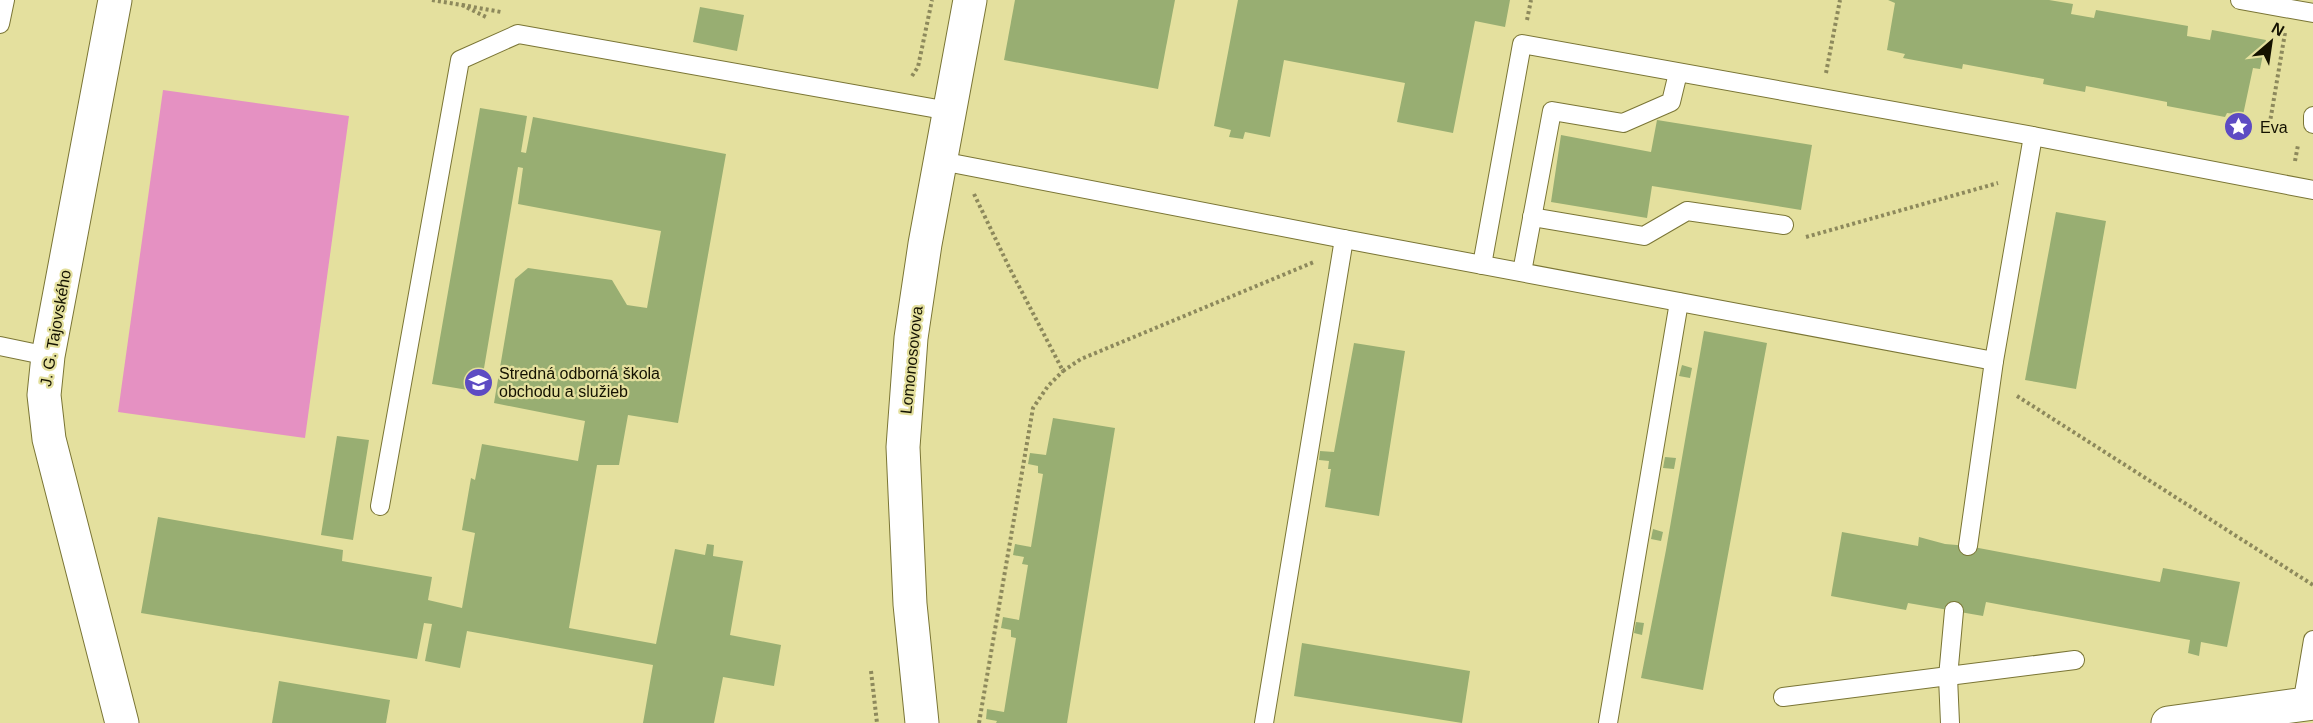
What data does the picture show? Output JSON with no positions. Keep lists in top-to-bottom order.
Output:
{
  "streets": {
    "street": ["J. G. Tajovského", "Lomonosovova"]
  },
  "places": {
    "place": ["Eva"],
    "school or university": ["Stredná odborná škola obchodu a služieb"]
  },
  "north": "top right"
}
